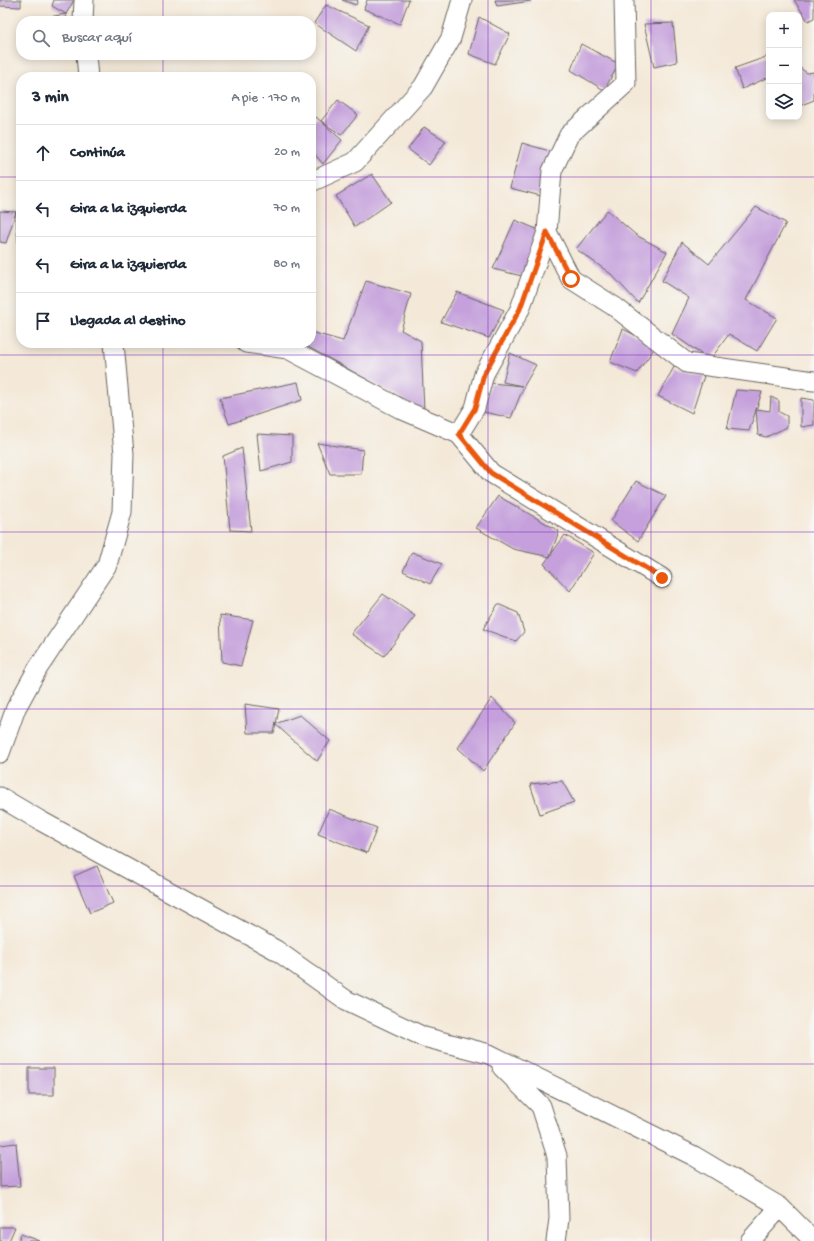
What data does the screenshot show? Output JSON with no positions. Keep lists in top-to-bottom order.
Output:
{
  "page": {
    "map_buttons": ["+", "−"],
    "search": "Buscar aquí",
    "heading": ["3 min", "A pie · 170 m"],
    "list": [
      ["Continúa", "20 m"],
      ["Gira a la izquierda", "70 m"],
      ["Gira a la izquierda", "80 m"],
      "Llegada al destino"
    ]
  }
}
